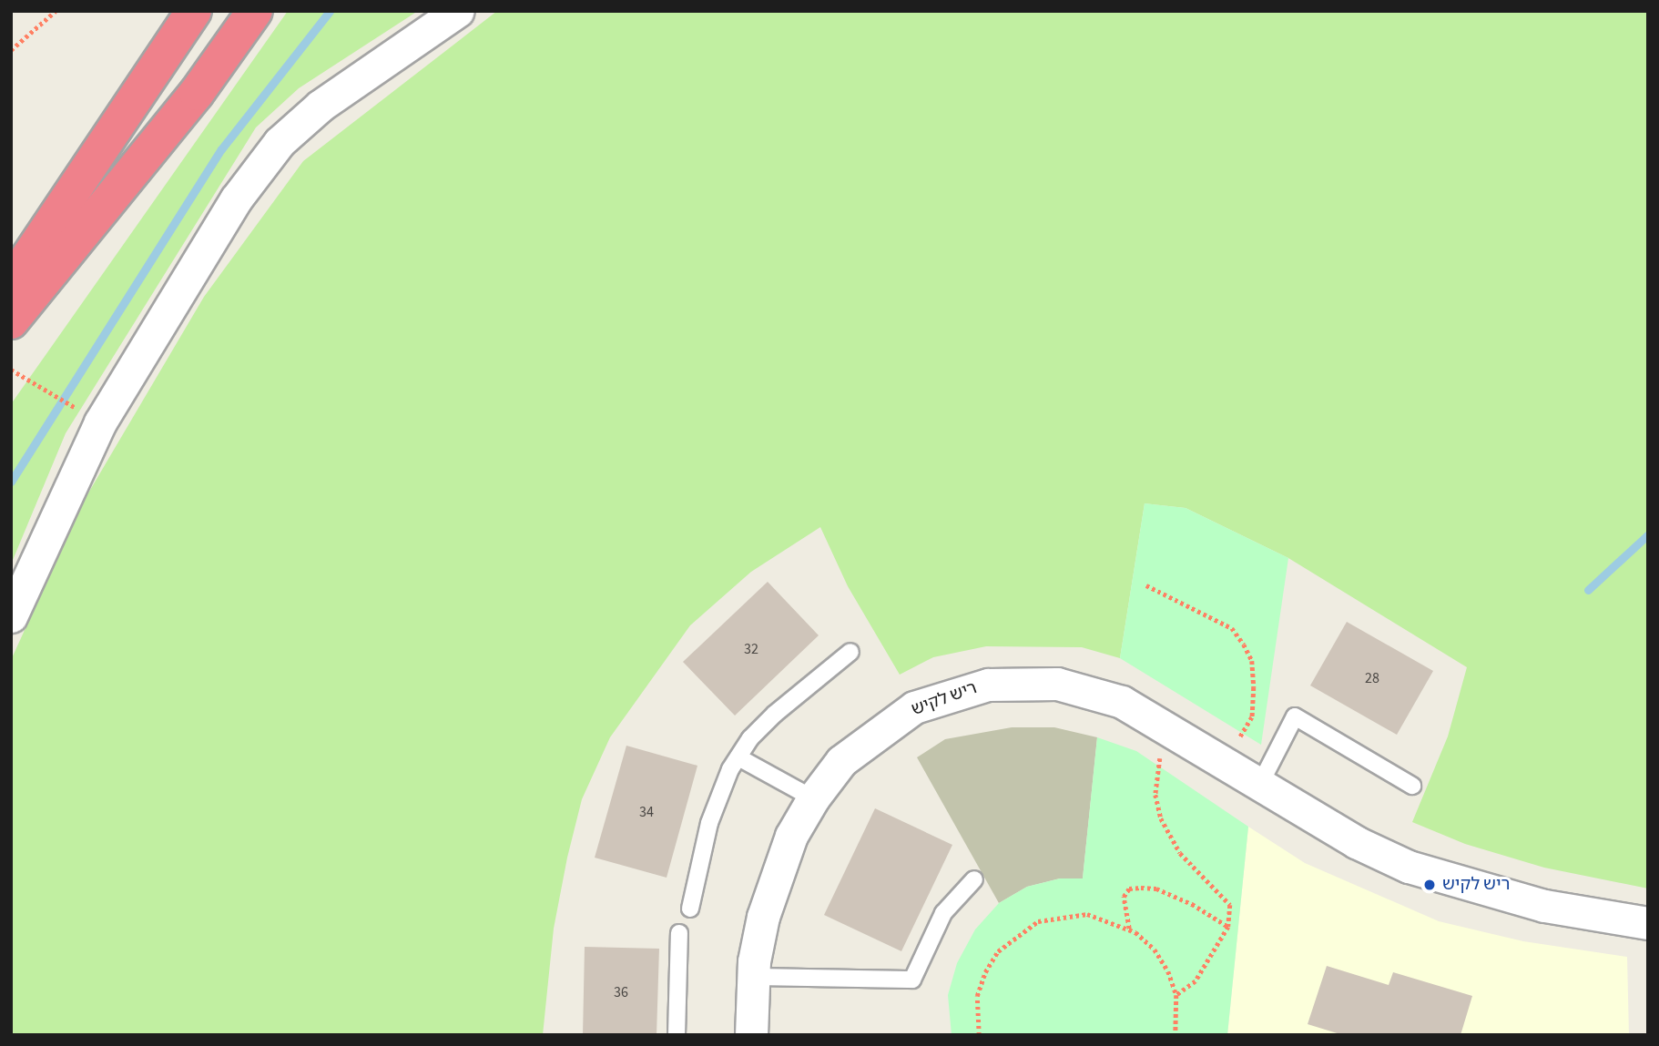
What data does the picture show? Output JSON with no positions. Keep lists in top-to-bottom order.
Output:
{
  "streets": {
    "street": ["ריש לקיש"]
  },
  "places": ["ריש לקיש"],
  "house_numbers": [
    "32",
    "28",
    "34",
    "36"
  ]
}
